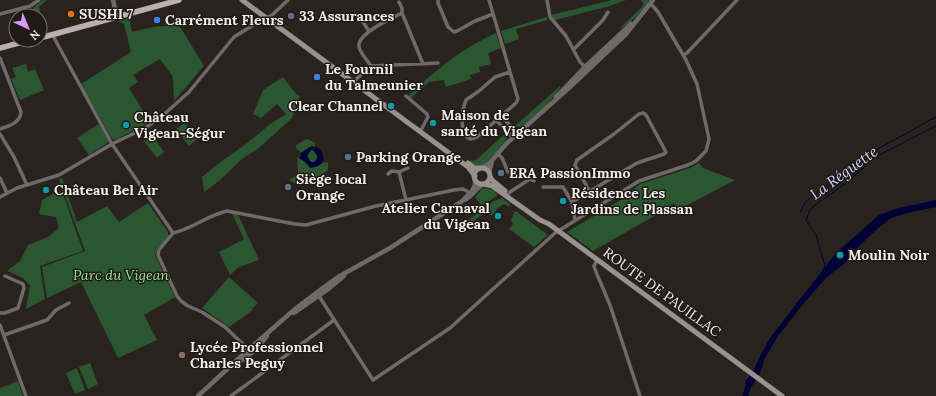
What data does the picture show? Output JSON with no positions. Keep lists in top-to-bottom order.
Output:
{
  "streets": {
    "main road": ["ROUTE DE PAUILLAC"]
  },
  "water": ["La Réguette"],
  "parks": ["Parc du Vigean"],
  "places": [
    "SUSHI 7",
    "33 Assurances",
    "Carrément Fleurs",
    "Le Fournil du Talmeunier",
    "Clear Channel",
    "Maison de santé du Vigean",
    "Château Vigean-Ségur",
    "Parking Orange",
    "ERA PassionImmo",
    "Siège local Orange",
    "Château Bel Air",
    "Résidence Les Jardins de Plassan",
    "Atelier Carnaval du Vigean",
    "Moulin Noir",
    "Lycée Professionnel Charles Peguy"
  ],
  "north": "bottom right"
}
